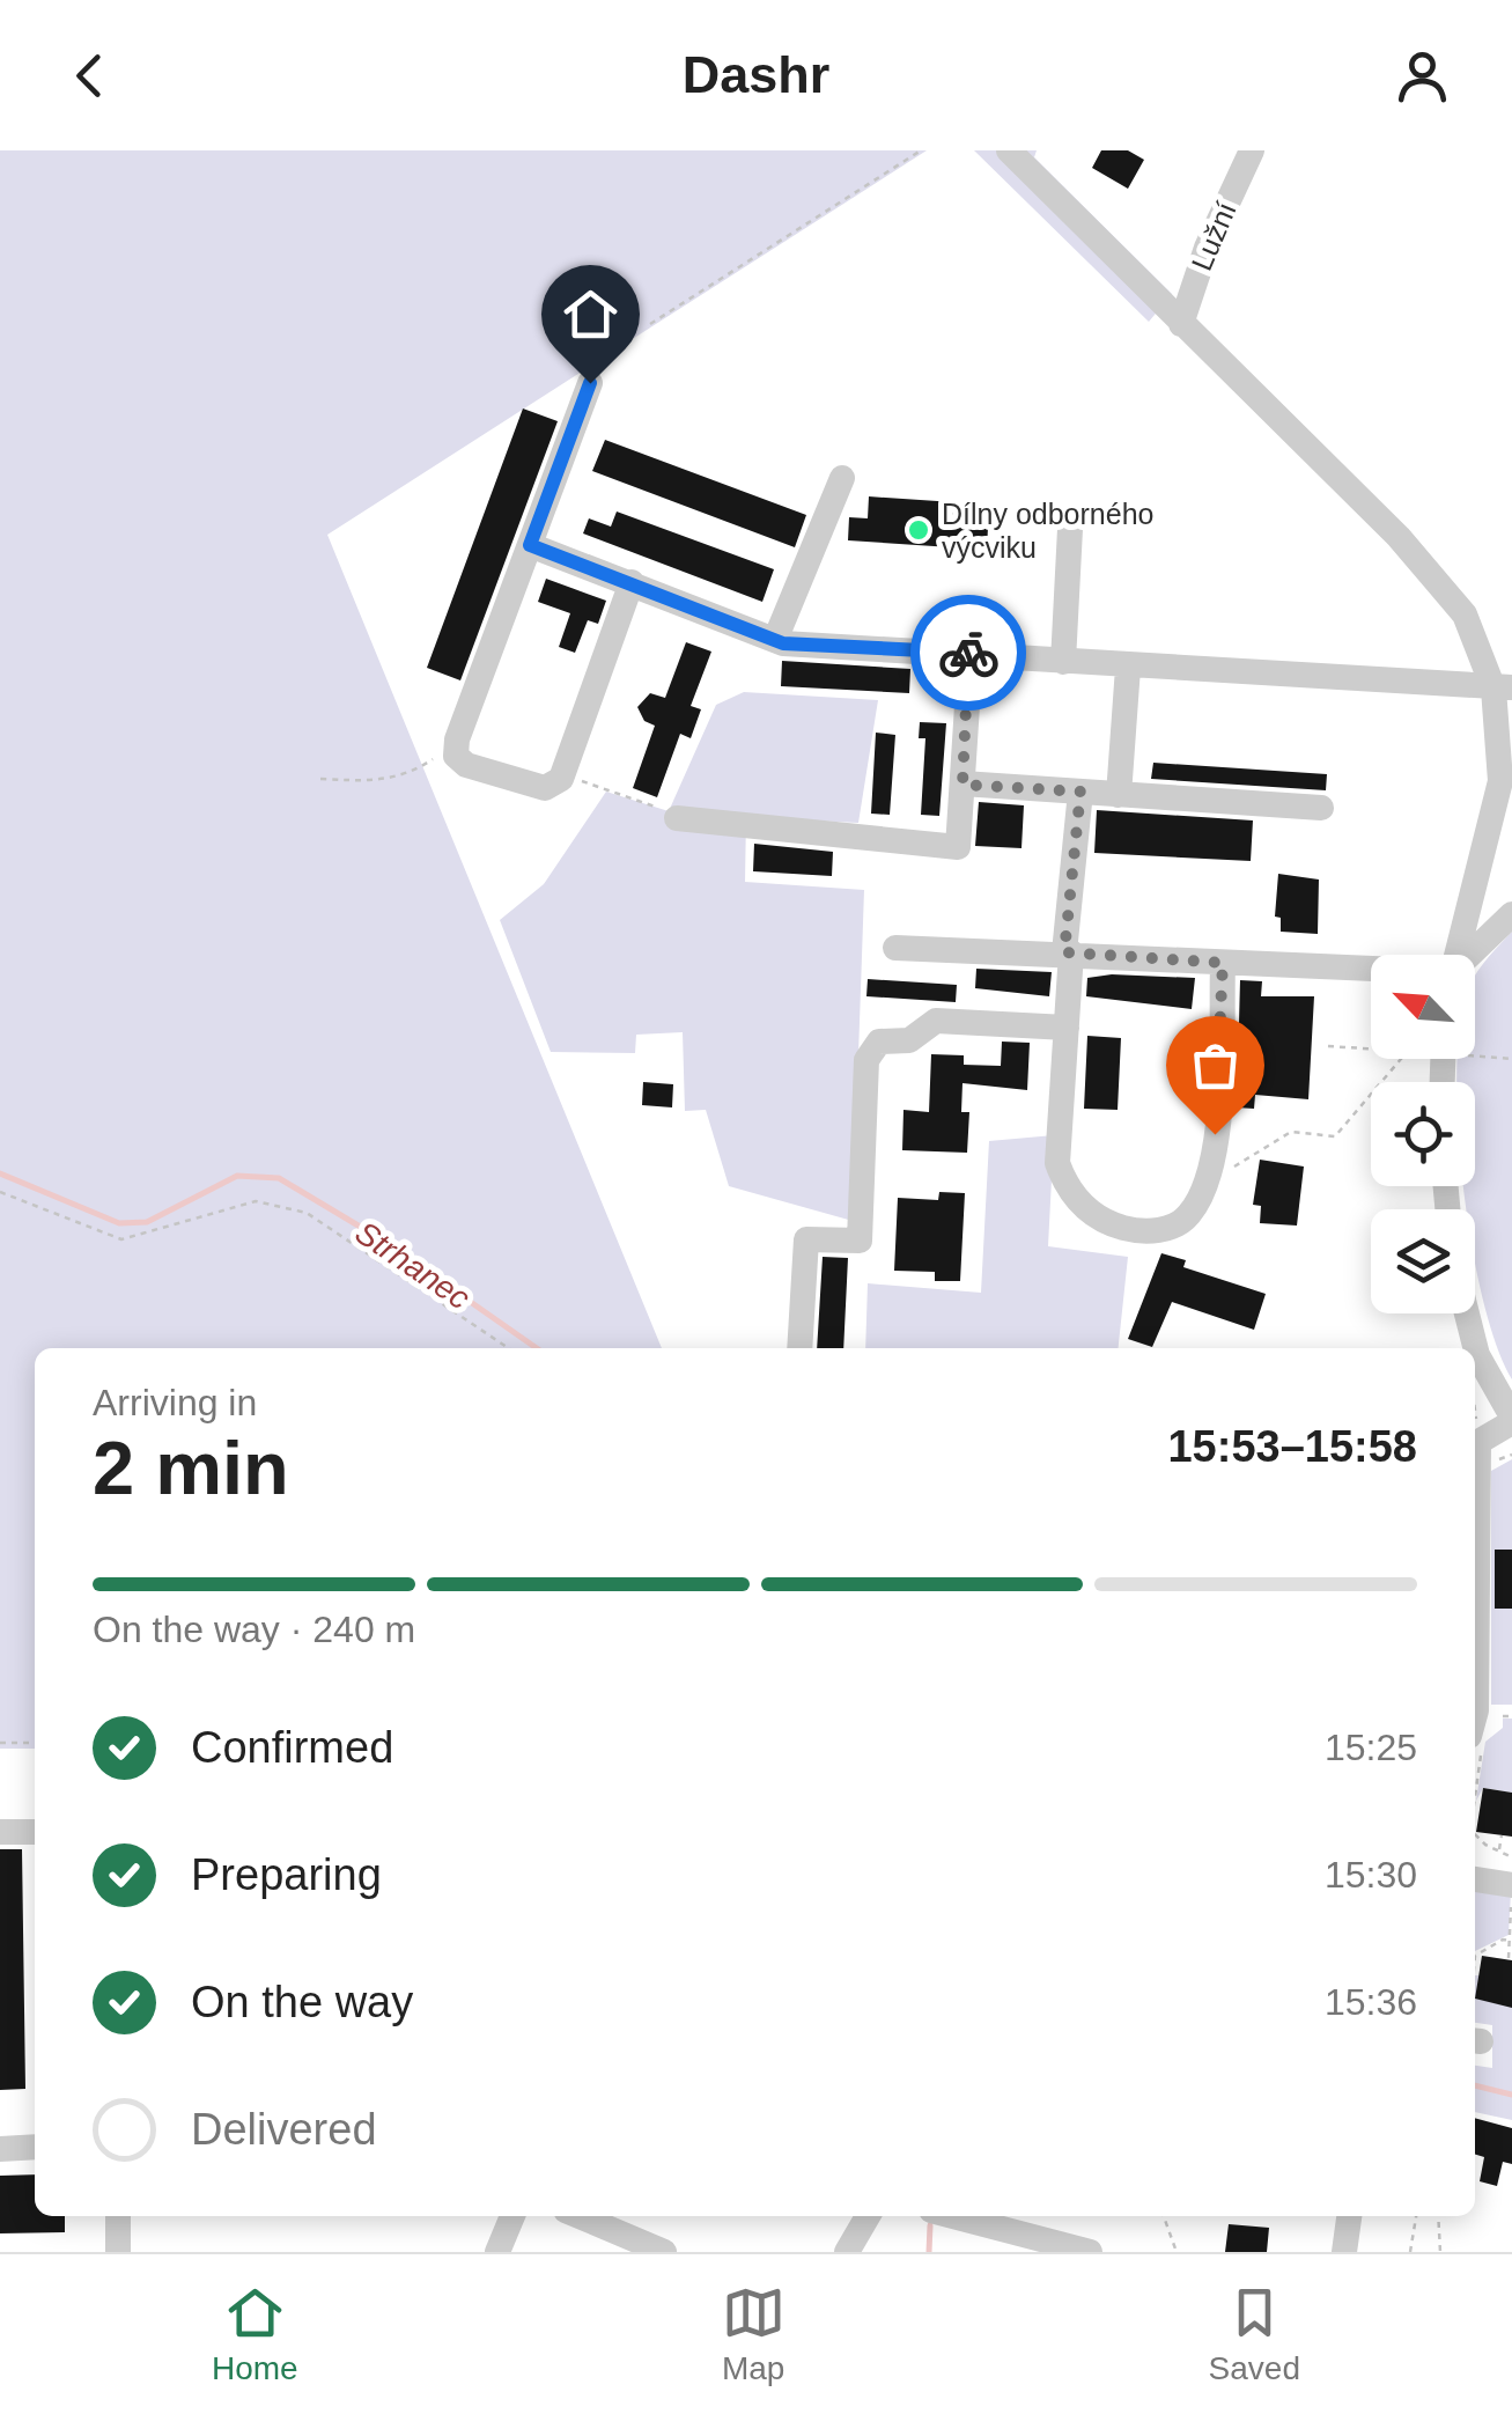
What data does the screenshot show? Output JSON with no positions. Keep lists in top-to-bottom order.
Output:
{
  "streets": {
    "street": ["Lužní"]
  },
  "water": ["Strhanec"],
  "places": ["Dílny odborného výcviku"],
  "north": "top left",
  "page": {
    "header": "Dashr",
    "heading": ["2 min", "Arriving in", "15:53–15:58"],
    "bar": "On the way · 240 m",
    "list": [
      ["Confirmed", "15:25"],
      ["Preparing", "15:30"],
      ["On the way", "15:36"],
      "Delivered"
    ],
    "tabs": ["Home", "Map", "Saved"]
  }
}
